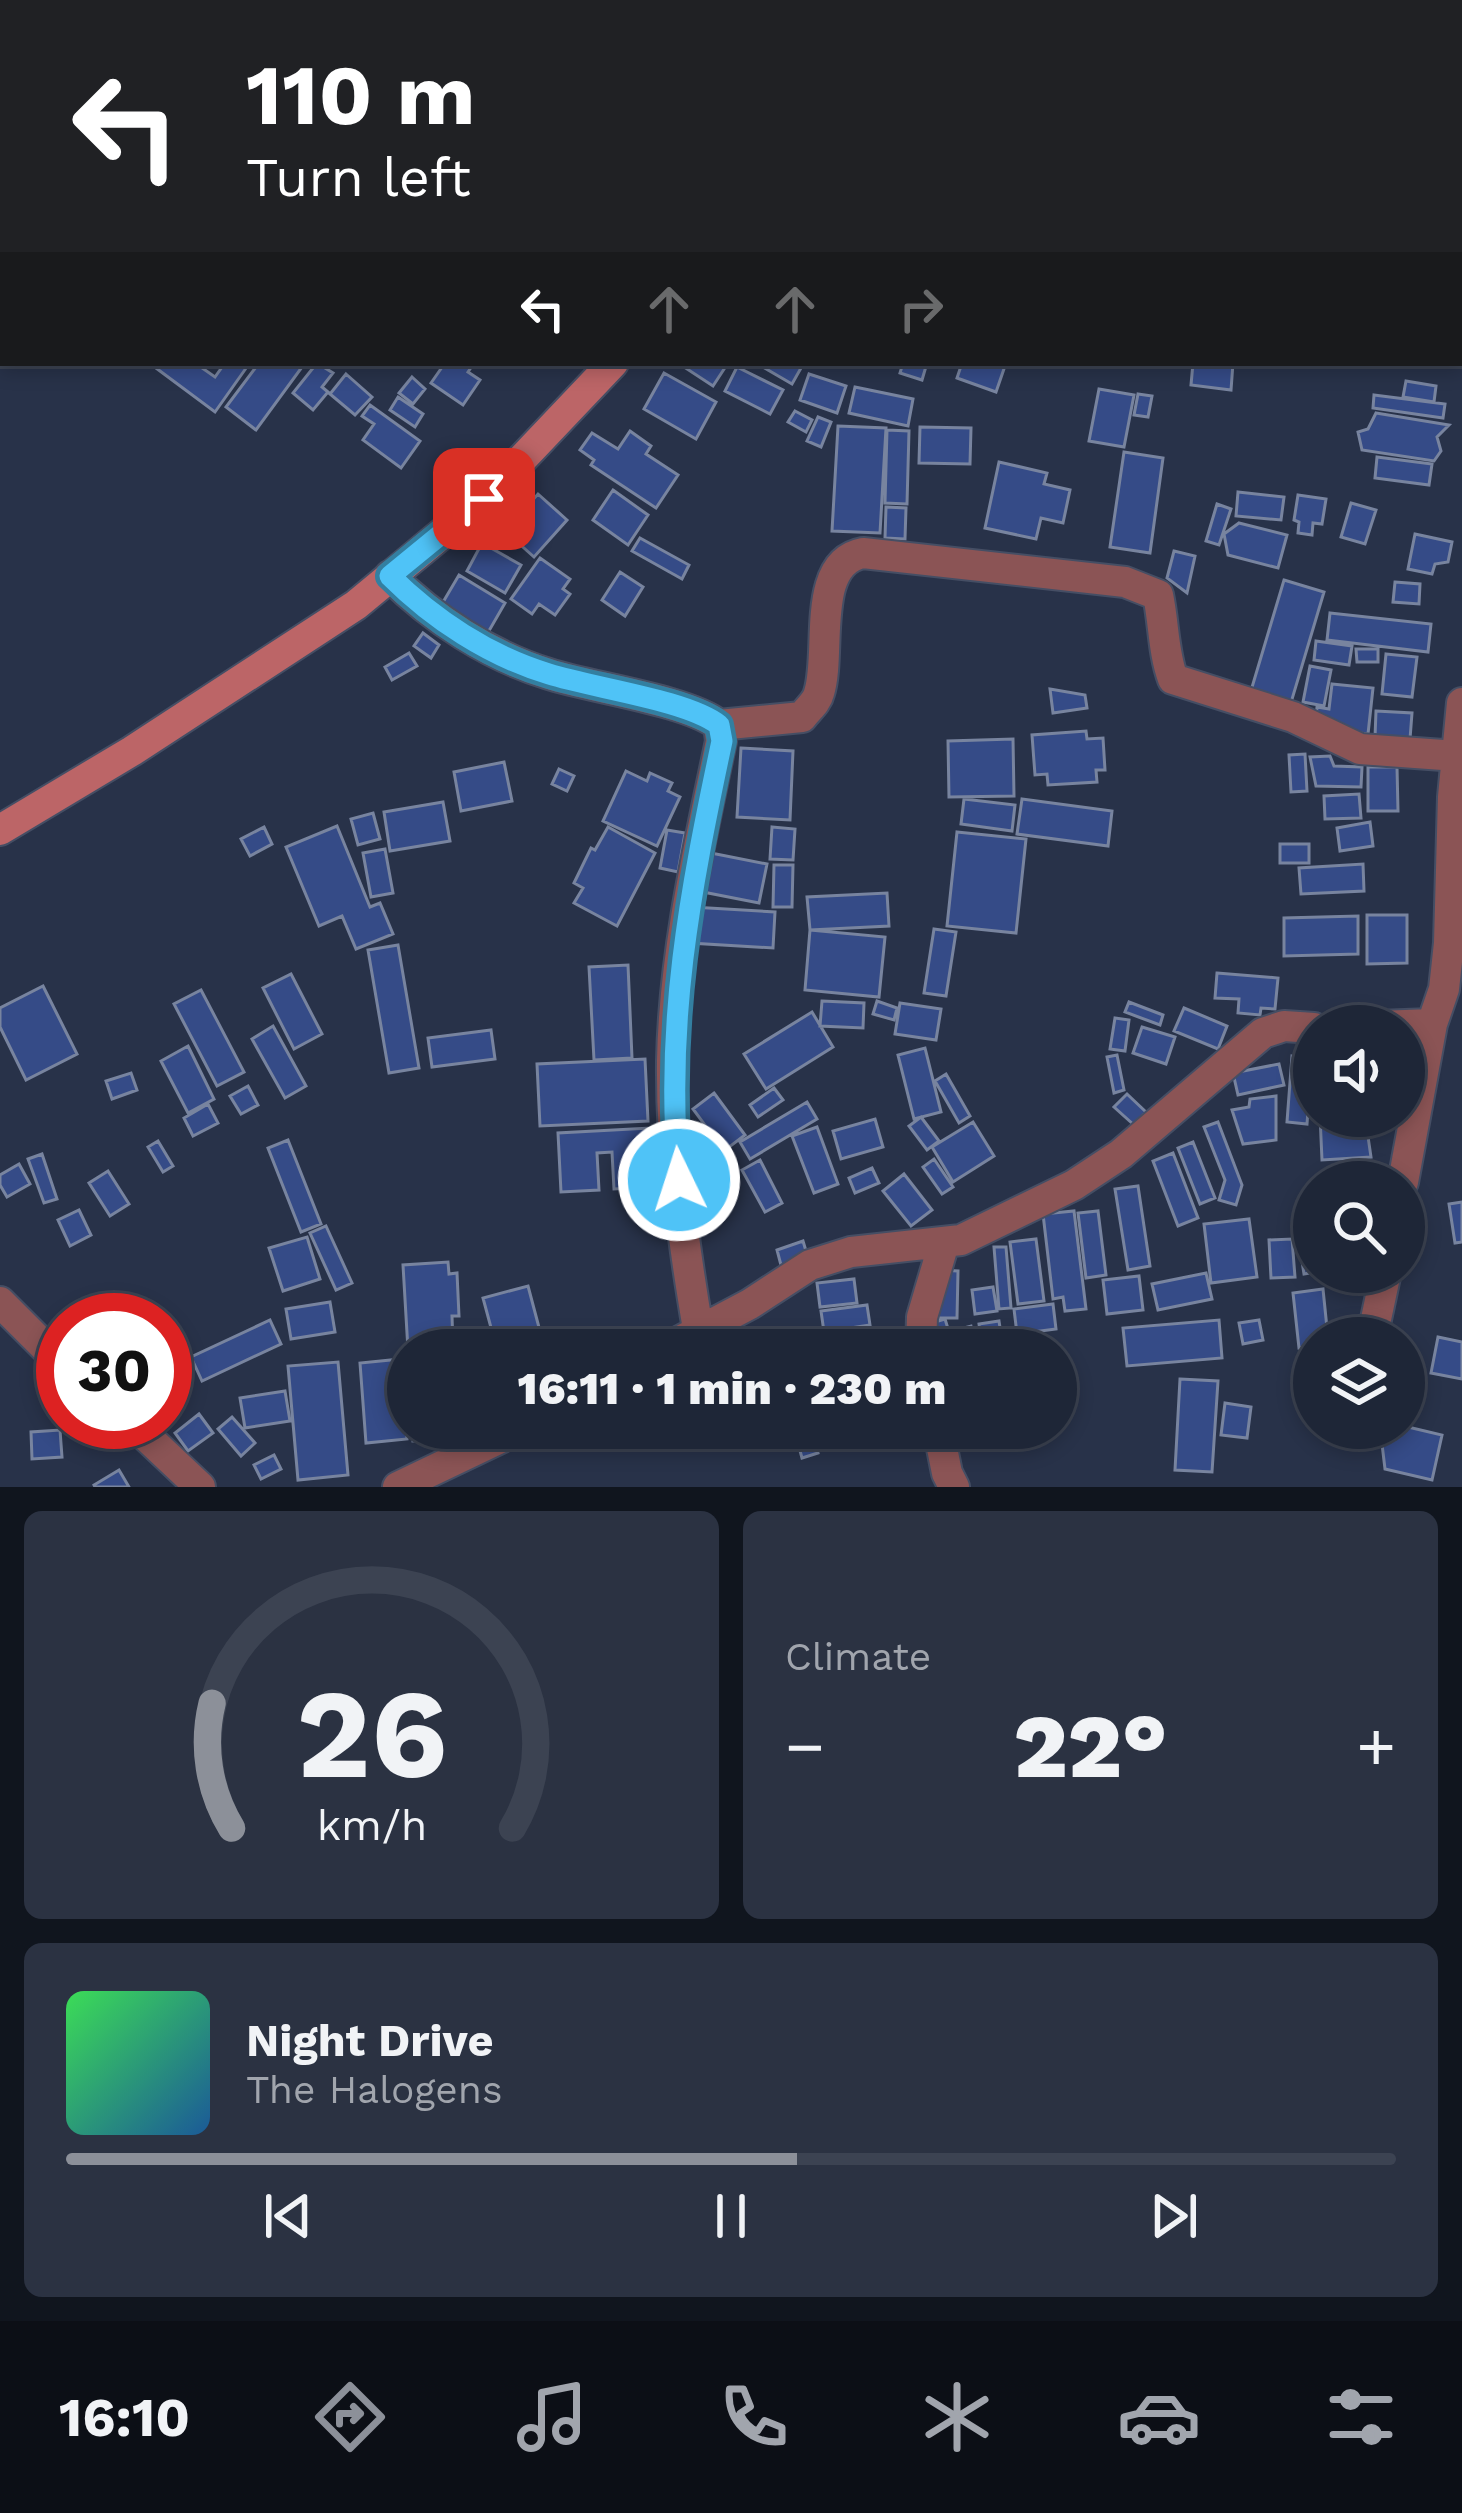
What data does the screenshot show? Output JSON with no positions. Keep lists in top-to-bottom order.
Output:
{
  "page": {
    "turn": ["110 m", "Turn left"],
    "limit": "30",
    "trip": "16:11 · 1 min · 230 m",
    "tile": "Climate",
    "heat": ["−", "22°", "+"],
    "song": ["Night Drive", "The Halogens"],
    "tabs": "16:10",
    "gauge": ["26", "km/h"]
  }
}
